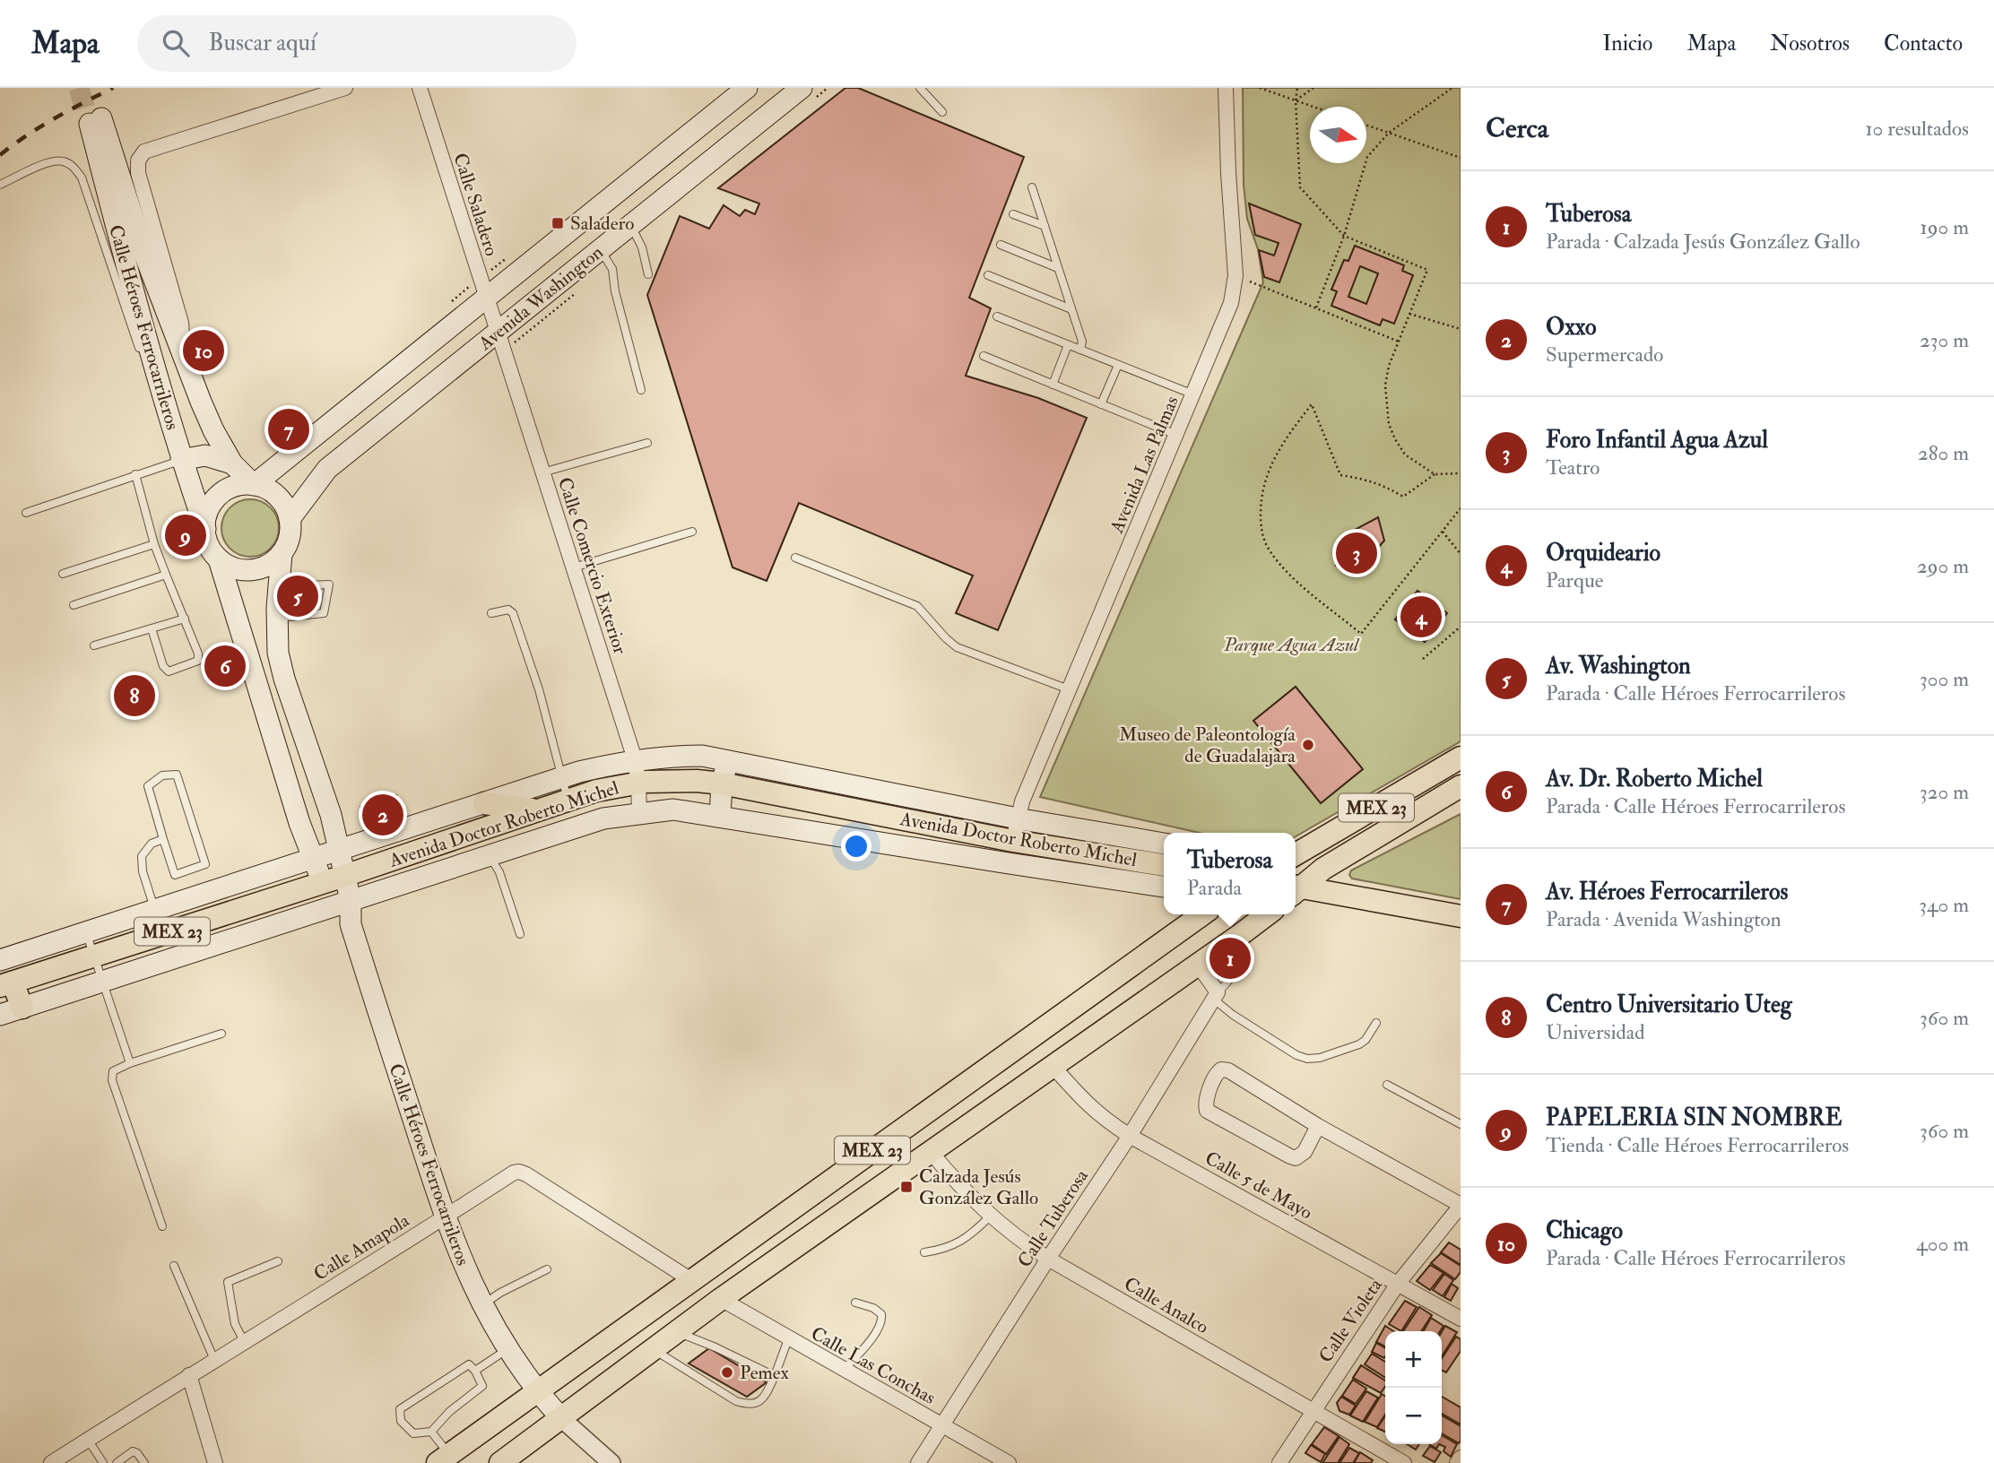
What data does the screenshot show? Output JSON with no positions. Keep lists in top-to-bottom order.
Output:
{
  "streets": {
    "main road": [
      "Avenida Washington",
      "Calle Héroes Ferrocarrileros",
      "MEX 23",
      "Avenida Doctor Roberto Michel"
    ],
    "street": [
      "Calle Saladero",
      "Avenida Las Palmas",
      "Calle Comercio Exterior",
      "Calle 5 de Mayo",
      "Calle Tuberosa",
      "Calle Amapola",
      "Calle Analco",
      "Calle Violeta",
      "Calle Las Conchas"
    ]
  },
  "crossings": [
    ["Calle Saladero", "Avenida Washington"],
    ["Calle Saladero", "Calle Comercio Exterior"],
    ["Avenida Washington", "Calle Héroes Ferrocarrileros"],
    ["Avenida Washington", "Calle Comercio Exterior"],
    ["Calle Héroes Ferrocarrileros", "MEX 23"],
    ["Calle Héroes Ferrocarrileros", "Avenida Doctor Roberto Michel"],
    ["Calle Héroes Ferrocarrileros", "Calle Amapola"],
    ["Avenida Las Palmas", "Avenida Doctor Roberto Michel"],
    ["Calle Comercio Exterior", "Avenida Doctor Roberto Michel"],
    ["MEX 23", "Calle 5 de Mayo"],
    ["MEX 23", "Calle Tuberosa"],
    ["MEX 23", "Calle Amapola"],
    ["MEX 23", "Calle Analco"],
    ["MEX 23", "Calle Las Conchas"],
    ["Calle 5 de Mayo", "Calle Tuberosa"],
    ["Calle 5 de Mayo", "Calle Violeta"],
    ["Calle Tuberosa", "Calle Analco"],
    ["Calle Tuberosa", "Calle Las Conchas"],
    ["Calle Analco", "Calle Violeta"]
  ],
  "parks": ["Parque Agua Azul"],
  "places": {
    "transit": ["Saladero", "Calzada Jesús González Gallo"],
    "other": ["Museo de Paleontología de Guadalajara", "Pemex"]
  },
  "north": "right",
  "page": {
    "header": "Mapa",
    "search": "Buscar aquí",
    "nav": [
      "Inicio",
      "Mapa",
      "Nosotros",
      "Contacto"
    ],
    "heading": ["Cerca", "10 resultados"],
    "list": [
      {
        "mark": "1",
        "name": "Tuberosa",
        "note": "Parada · Calzada Jesús González Gallo",
        "value": "190 m"
      },
      {
        "mark": "2",
        "name": "Oxxo",
        "note": "Supermercado",
        "value": "230 m"
      },
      {
        "mark": "3",
        "name": "Foro Infantil Agua Azul",
        "note": "Teatro",
        "value": "280 m"
      },
      {
        "mark": "4",
        "name": "Orquideario",
        "note": "Parque",
        "value": "290 m"
      },
      {
        "mark": "5",
        "name": "Av. Washington",
        "note": "Parada · Calle Héroes Ferrocarrileros",
        "value": "300 m"
      },
      {
        "mark": "6",
        "name": "Av. Dr. Roberto Michel",
        "note": "Parada · Calle Héroes Ferrocarrileros",
        "value": "320 m"
      },
      {
        "mark": "7",
        "name": "Av. Héroes Ferrocarrileros",
        "note": "Parada · Avenida Washington",
        "value": "340 m"
      },
      {
        "mark": "8",
        "name": "Centro Universitario Uteg",
        "note": "Universidad",
        "value": "360 m"
      },
      {
        "mark": "9",
        "name": "PAPELERIA SIN NOMBRE",
        "note": "Tienda · Calle Héroes Ferrocarrileros",
        "value": "360 m"
      },
      {
        "mark": "10",
        "name": "Chicago",
        "note": "Parada · Calle Héroes Ferrocarrileros",
        "value": "400 m"
      }
    ],
    "pins": [
      "10",
      "7",
      "9",
      "3",
      "5",
      "4",
      "6",
      "8",
      "2",
      "1"
    ],
    "popup": ["Tuberosa", "Parada"],
    "map_buttons": ["+", "−"]
  }
}
